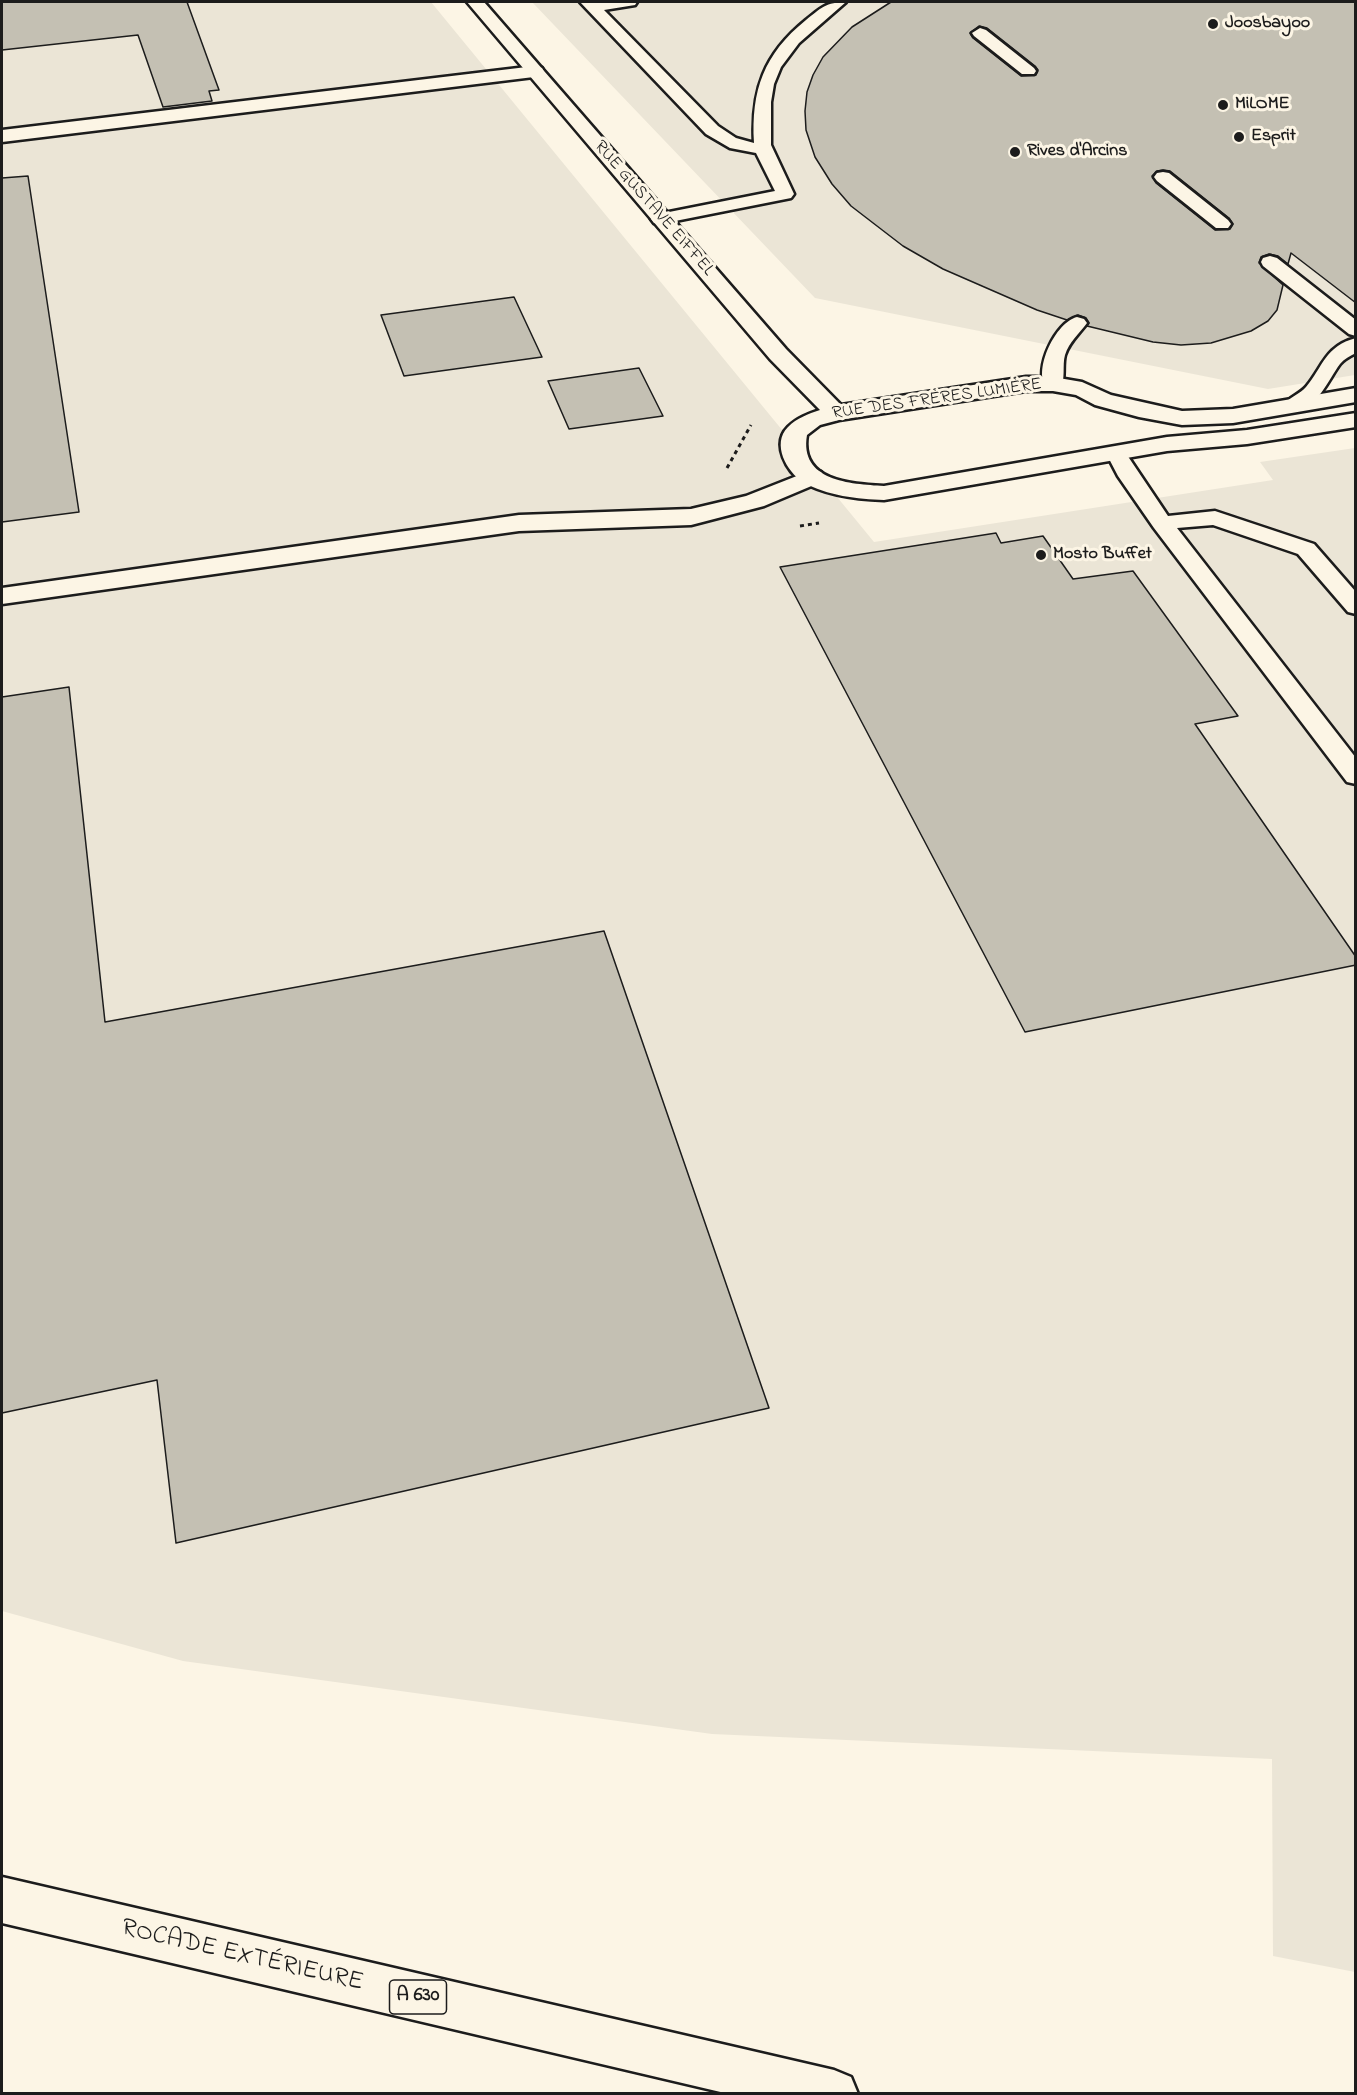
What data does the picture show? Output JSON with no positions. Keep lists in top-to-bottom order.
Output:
{
  "streets": {
    "main road": [
      "RUE GUSTAVE EIFFEL",
      "RUE DES FRÈRES LUMIÈRE",
      "ROCADE EXTÉRIEURE",
      "A 630"
    ]
  },
  "crossings": [
    ["RUE GUSTAVE EIFFEL", "RUE DES FRÈRES LUMIÈRE"]
  ],
  "places": [
    "Joosbayoo",
    "MiLOME",
    "Esprit",
    "Rives d'Arcins",
    "Mosto Buffet"
  ]
}
